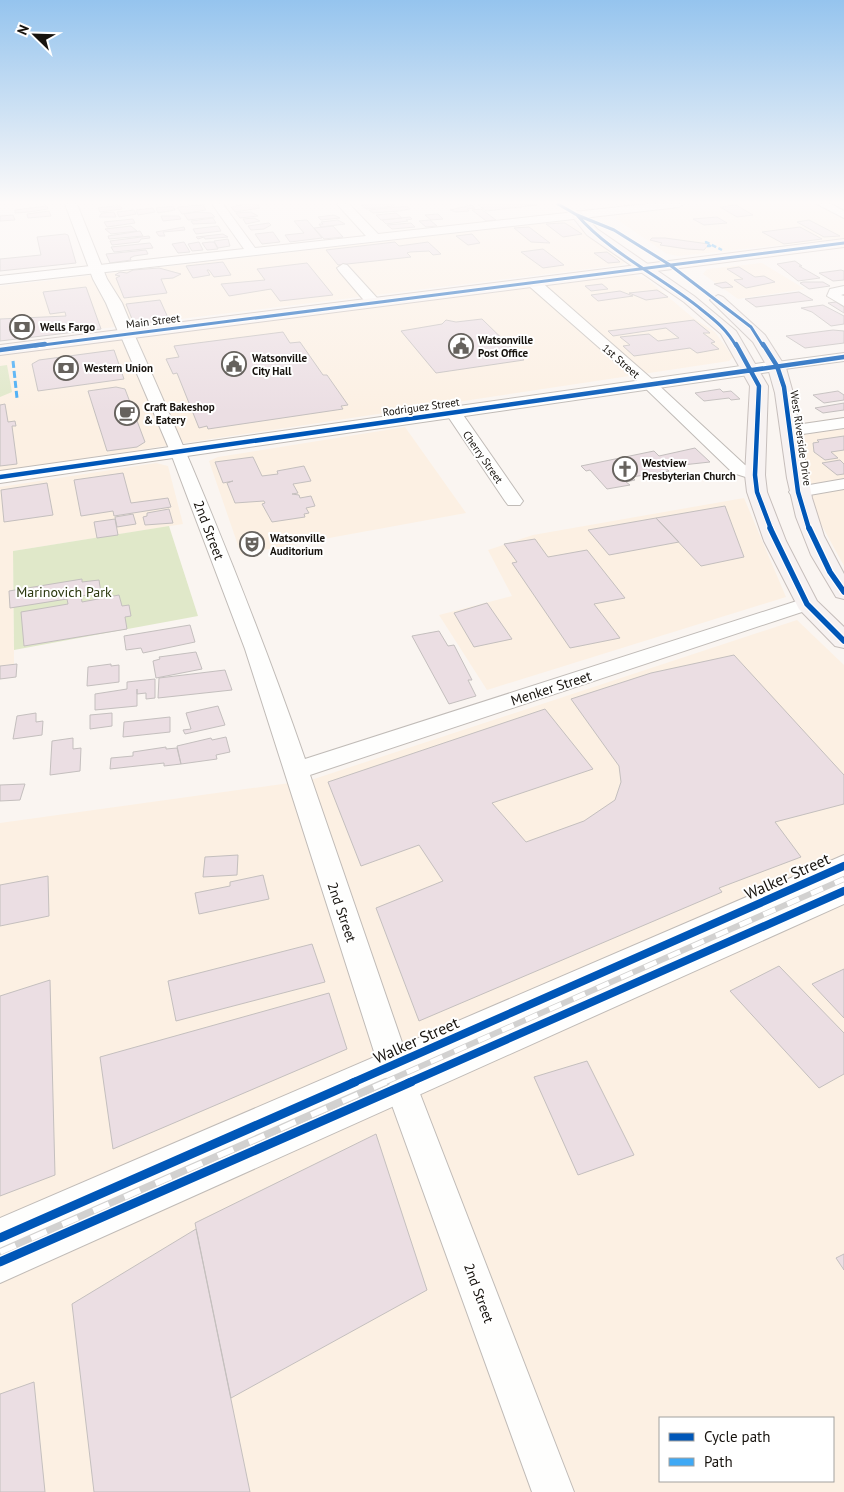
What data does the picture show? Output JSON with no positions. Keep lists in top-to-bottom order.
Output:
{
  "streets": {
    "highway": ["West Riverside Drive"],
    "main road": ["Main Street"],
    "street": [
      "1st Street",
      "Rodriguez Street",
      "Cherry Street",
      "2nd Street",
      "Menker Street",
      "Walker Street"
    ]
  },
  "crossings": [
    ["Main Street", "1st Street"],
    ["Main Street", "2nd Street"],
    ["1st Street", "Rodriguez Street"],
    ["Rodriguez Street", "West Riverside Drive"],
    ["Rodriguez Street", "Cherry Street"],
    ["Rodriguez Street", "2nd Street"],
    ["2nd Street", "Menker Street"],
    ["2nd Street", "Walker Street"]
  ],
  "parks": ["Marinovich Park"],
  "places": {
    "bank": ["Wells Fargo", "Western Union"],
    "public building": ["Watsonville Post Office", "Watsonville City Hall"],
    "cafe": ["Craft Bakeshop & Eatery"],
    "church": ["Westview Presbyterian Church"],
    "theatre": ["Watsonville Auditorium"]
  },
  "legend": ["Cycle path", "Path"],
  "north": "top left"
}
